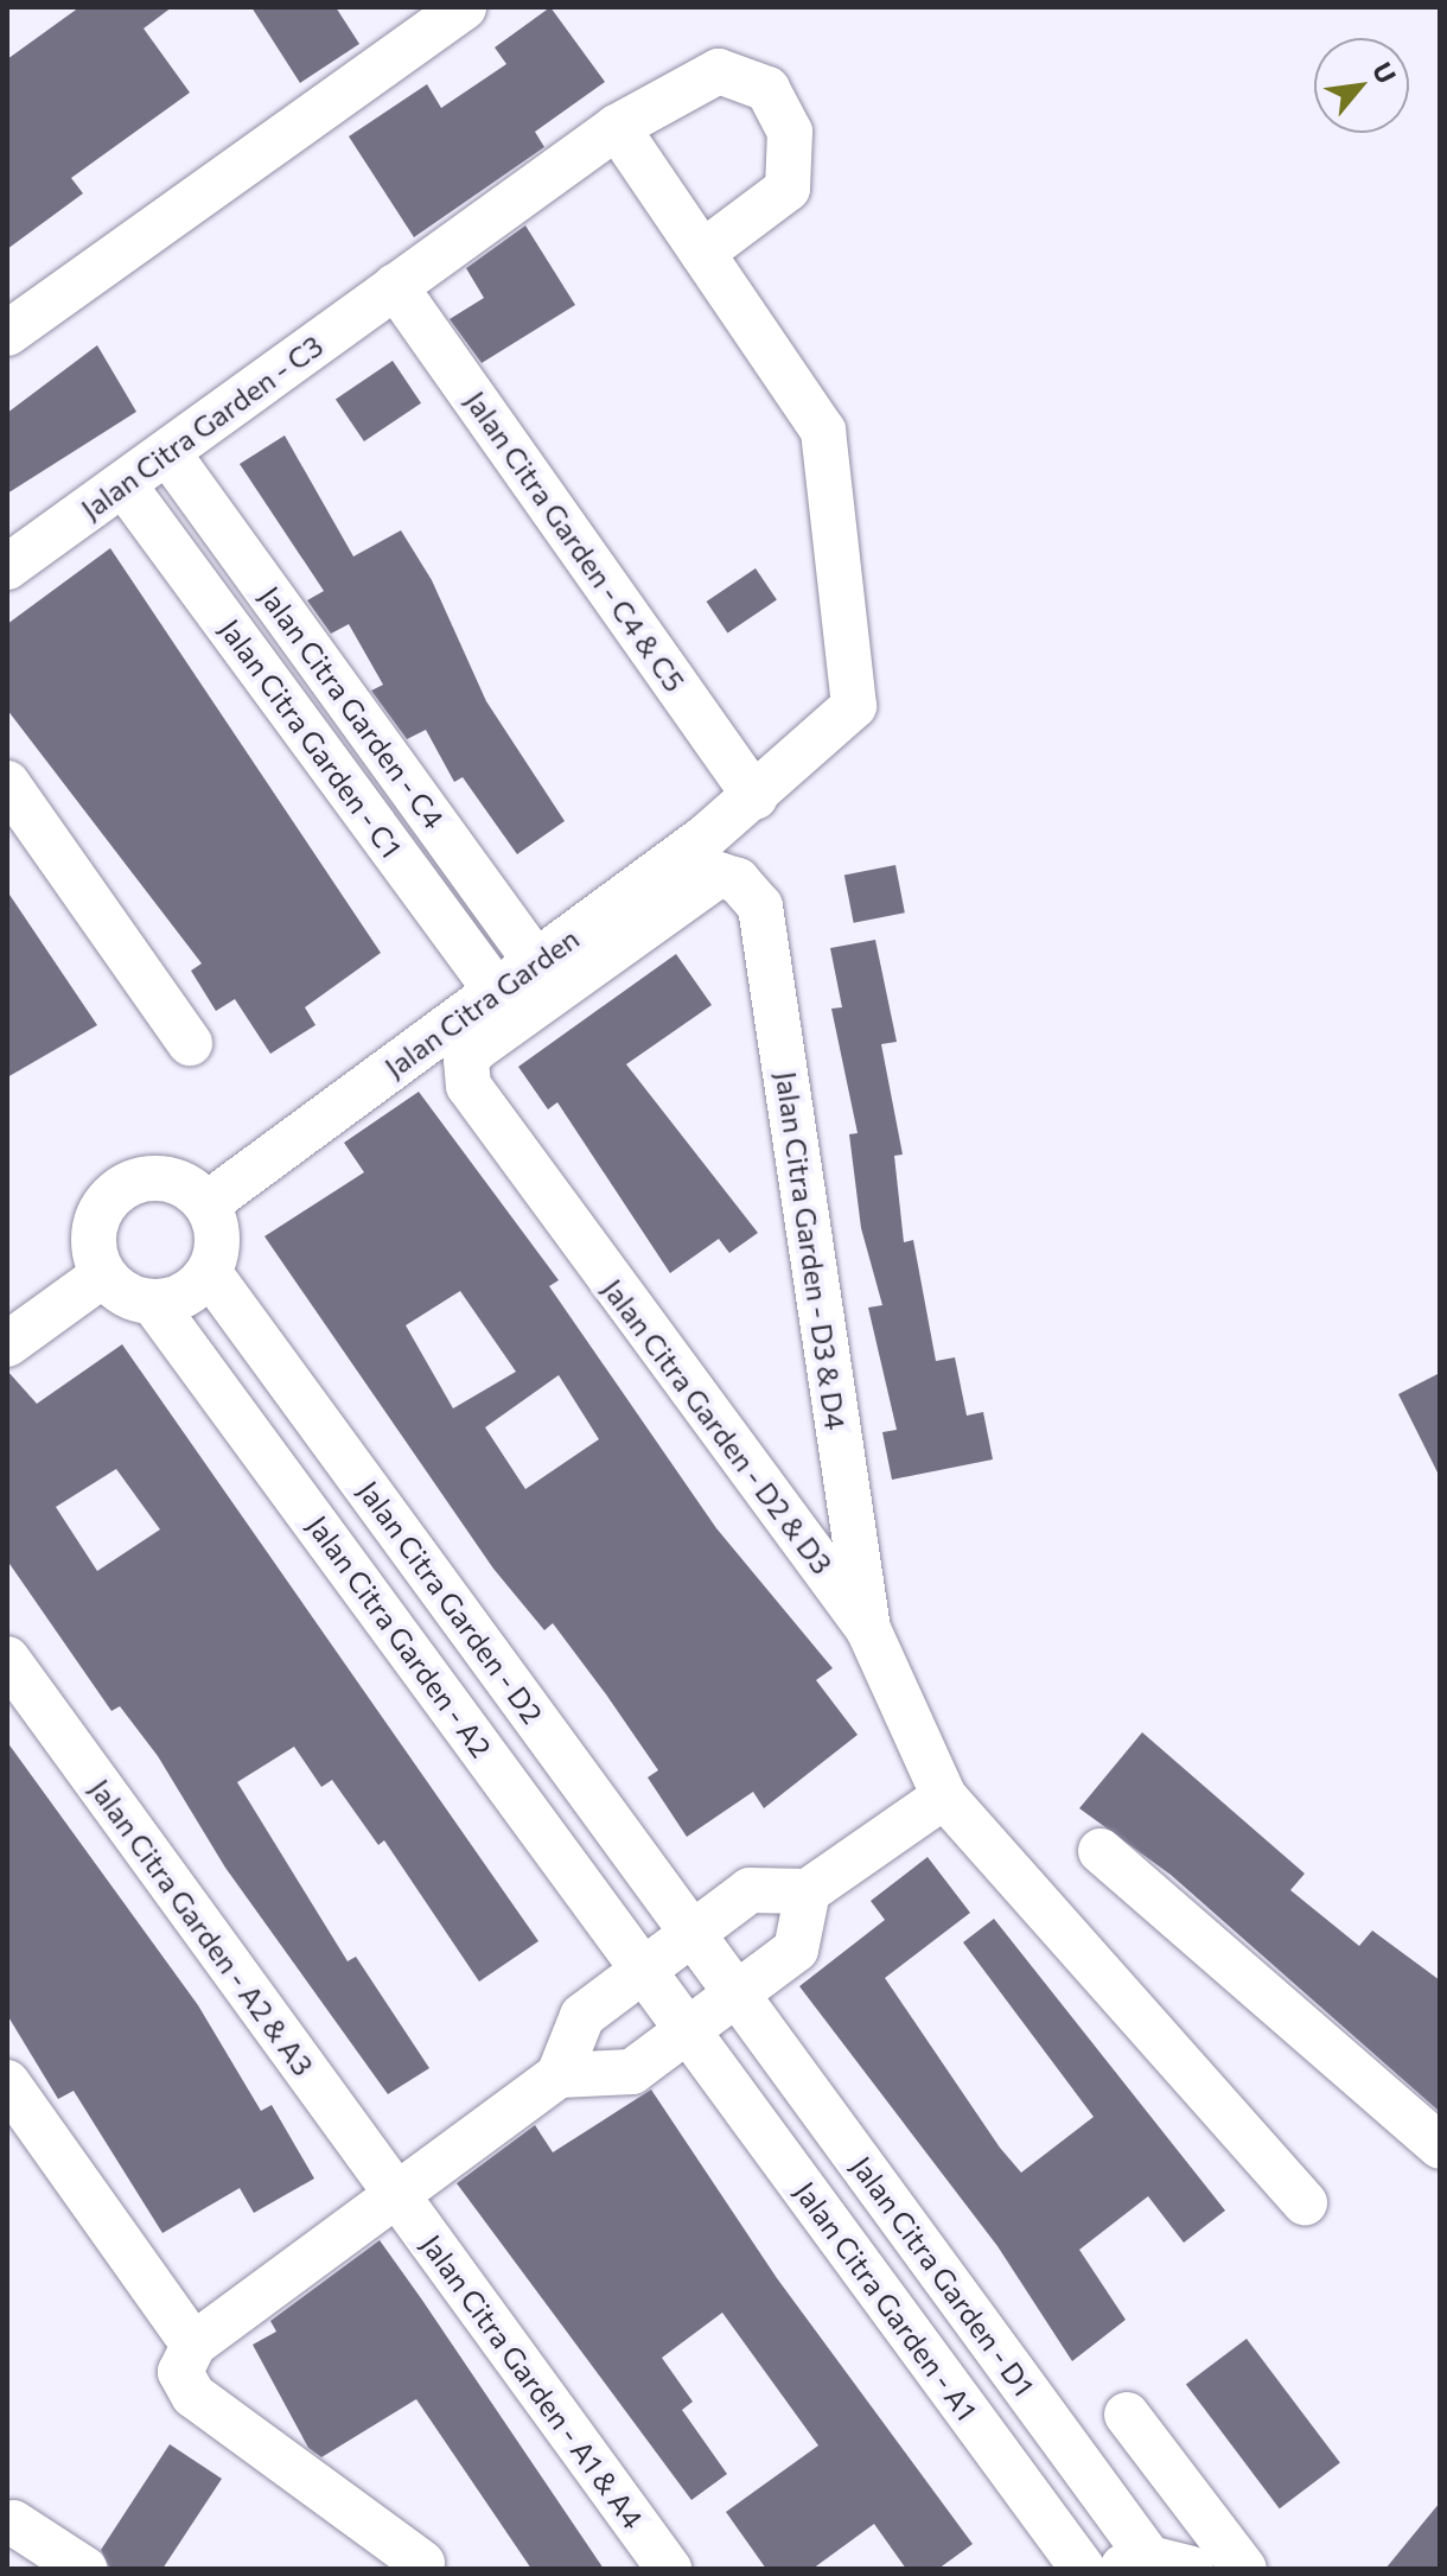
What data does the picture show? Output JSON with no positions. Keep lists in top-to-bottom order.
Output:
{
  "streets": {
    "street": [
      "Jalan Citra Garden - C3",
      "Jalan Citra Garden - C4 & C5",
      "Jalan Citra Garden - C4",
      "Jalan Citra Garden - C1",
      "Jalan Citra Garden",
      "Jalan Citra Garden - D3 & D4",
      "Jalan Citra Garden - D2 & D3",
      "Jalan Citra Garden - D2",
      "Jalan Citra Garden - A2",
      "Jalan Citra Garden - A2 & A3",
      "Jalan Citra Garden - D1",
      "Jalan Citra Garden - A1",
      "Jalan Citra Garden - A1 & A4"
    ]
  },
  "crossings": [
    ["Jalan Citra Garden - C3", "Jalan Citra Garden - C4 & C5"],
    ["Jalan Citra Garden - C3", "Jalan Citra Garden - C4"],
    ["Jalan Citra Garden - C3", "Jalan Citra Garden - C1"],
    ["Jalan Citra Garden - C3", "Jalan Citra Garden"],
    ["Jalan Citra Garden - C4 & C5", "Jalan Citra Garden"],
    ["Jalan Citra Garden - C4", "Jalan Citra Garden"],
    ["Jalan Citra Garden - C1", "Jalan Citra Garden"],
    ["Jalan Citra Garden", "Jalan Citra Garden - D3 & D4"],
    ["Jalan Citra Garden", "Jalan Citra Garden - D2 & D3"],
    ["Jalan Citra Garden", "Jalan Citra Garden - D2"],
    ["Jalan Citra Garden", "Jalan Citra Garden - A2"],
    ["Jalan Citra Garden - D3 & D4", "Jalan Citra Garden - D2 & D3"],
    ["Jalan Citra Garden - D2", "Jalan Citra Garden - A2"],
    ["Jalan Citra Garden - D2", "Jalan Citra Garden - D1"],
    ["Jalan Citra Garden - A2", "Jalan Citra Garden - A1"],
    ["Jalan Citra Garden - A2 & A3", "Jalan Citra Garden - A1 & A4"]
  ],
  "north": "top right"
}
